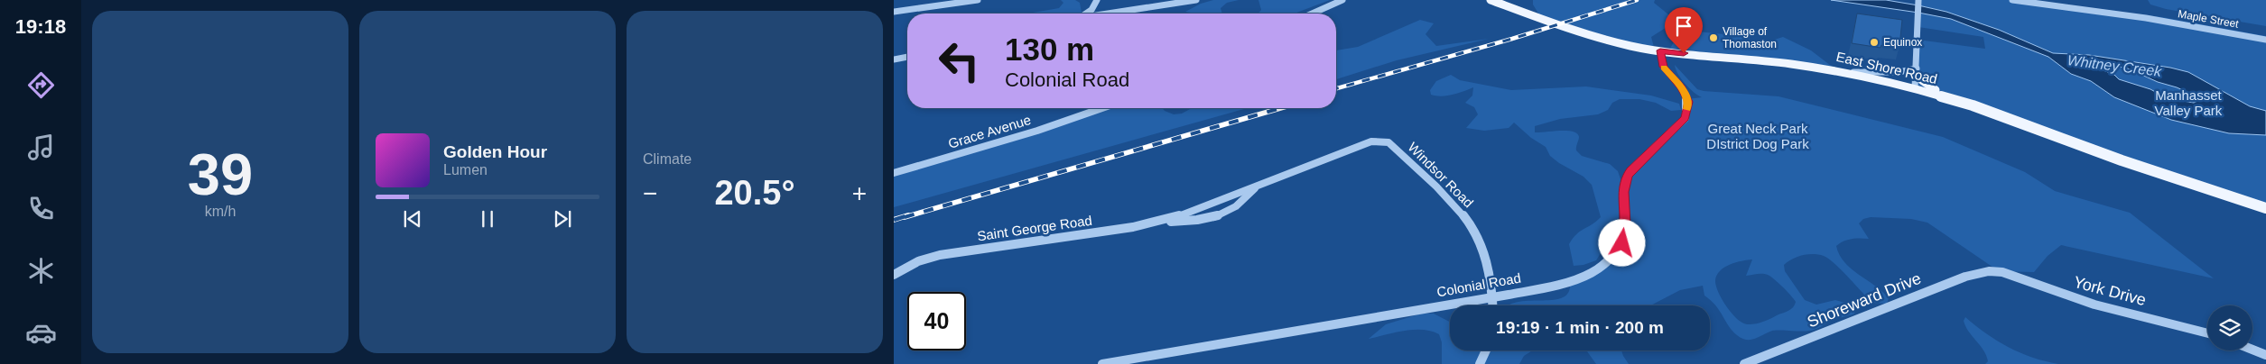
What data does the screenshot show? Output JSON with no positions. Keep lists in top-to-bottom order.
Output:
{
  "streets": {
    "main road": ["East Shore Road"],
    "street": [
      "Maple Street",
      "Grace Avenue",
      "Windsor Road",
      "Saint George Road",
      "Colonial Road",
      "York Drive",
      "Shoreward Drive"
    ]
  },
  "crossings": [
    ["East Shore Road", "Colonial Road"],
    ["Windsor Road", "Saint George Road"],
    ["Windsor Road", "Colonial Road"],
    ["York Drive", "Shoreward Drive"]
  ],
  "water": ["Whitney Creek"],
  "parks": ["Manhasset Valley Park", "Great Neck Park DIstrict Dog Park"],
  "places": ["Village of Thomaston", "Equinox"],
  "page": {
    "tabs": "19:18",
    "tile": [
      ["39", "km/h"],
      "Climate"
    ],
    "turn": ["130 m", "Colonial Road"],
    "song": ["Golden Hour", "Lumen"],
    "heat": ["−", "20.5°", "+"],
    "limit": "40",
    "trip": "19:19 · 1 min · 200 m"
  }
}
